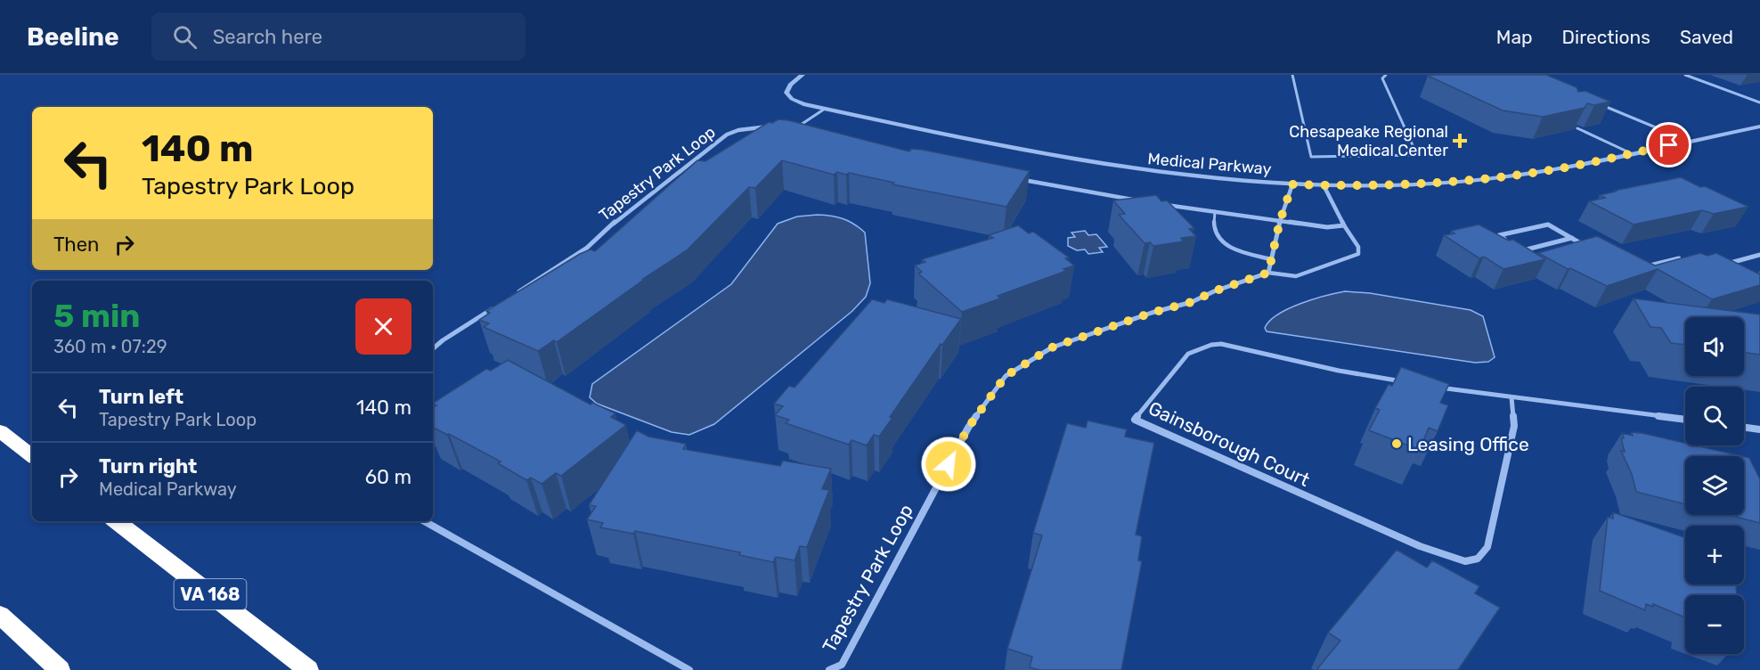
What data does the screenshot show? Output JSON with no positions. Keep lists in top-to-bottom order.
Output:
{
  "streets": {
    "highway": ["VA 168"],
    "street": ["Medical Parkway", "Tapestry Park Loop", "Gainsborough Court"]
  },
  "places": {
    "health": ["Chesapeake Regional Medical Center"],
    "other": ["Leasing Office"]
  },
  "page": {
    "header": "Beeline",
    "search": "Search here",
    "nav": ["Map", "Directions", "Saved"],
    "turn": ["140 m", "Tapestry Park Loop"],
    "then": "Then",
    "heading": ["5 min", "360 m · 07:29"],
    "map_buttons": ["+", "−"],
    "list": [
      {
        "name": "Turn left",
        "note": "Tapestry Park Loop",
        "value": "140 m"
      },
      {
        "name": "Turn right",
        "note": "Medical Parkway",
        "value": "60 m"
      }
    ]
  }
}
